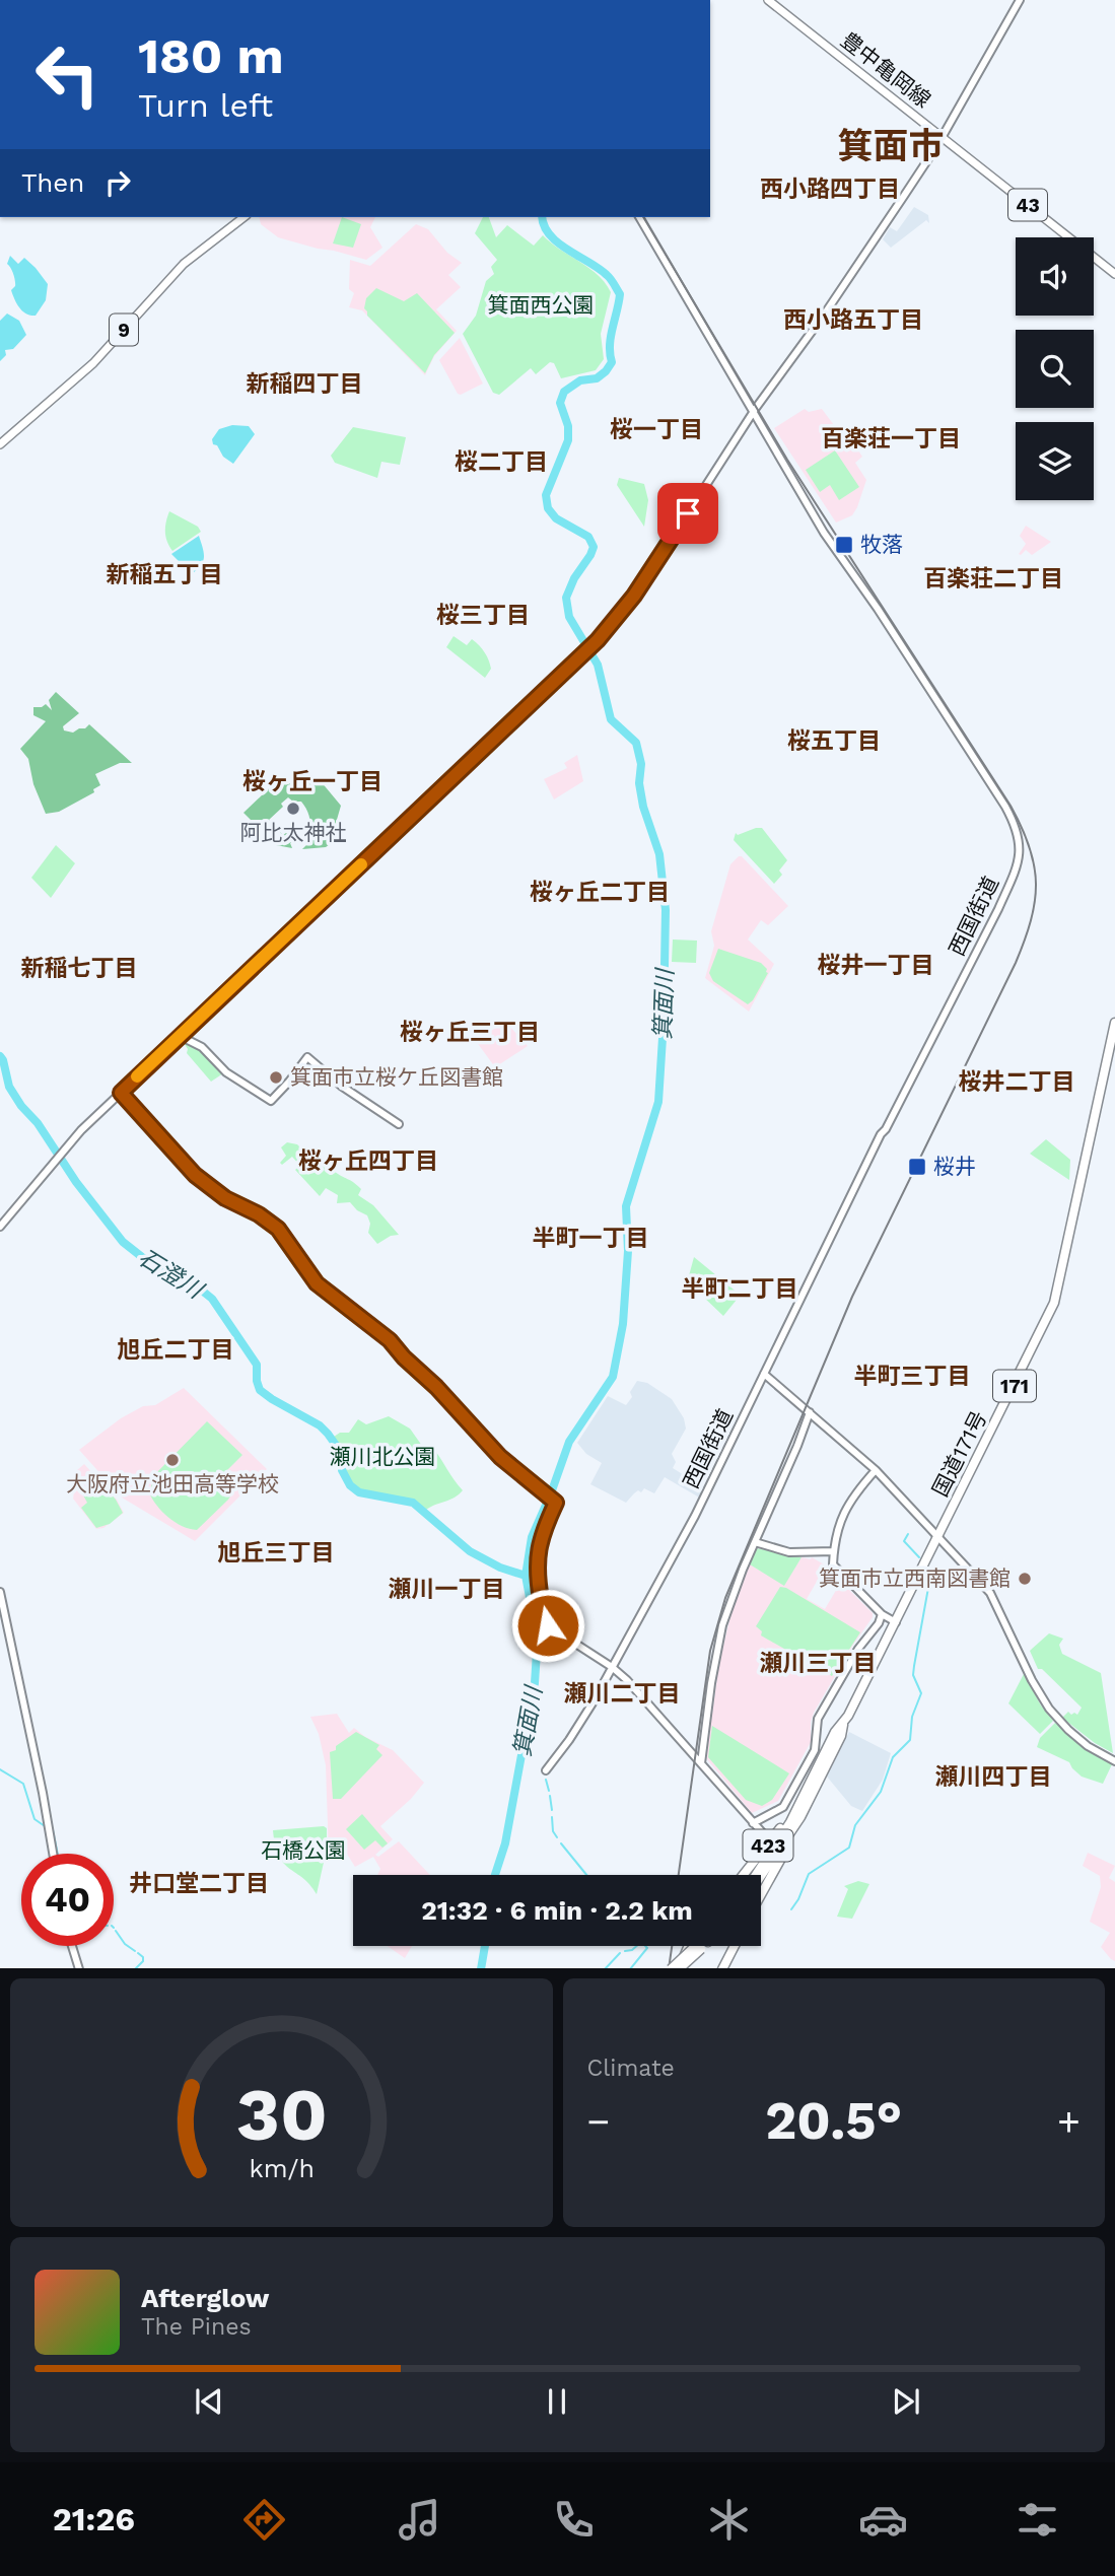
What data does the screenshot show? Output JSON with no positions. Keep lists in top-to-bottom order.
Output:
{
  "streets": {
    "highway": ["171", "国道171号", "423"],
    "main road": ["豊中亀岡線", "43", "9"],
    "street": ["西国街道"]
  },
  "crossings": [
    ["国道171号", "423"]
  ],
  "districts": [
    "箕面市",
    "西小路四丁目",
    "西小路五丁目",
    "新稲四丁目",
    "桜一丁目",
    "百楽荘一丁目",
    "桜二丁目",
    "新稲五丁目",
    "百楽荘二丁目",
    "桜三丁目",
    "桜五丁目",
    "桜ヶ丘一丁目",
    "桜ヶ丘二丁目",
    "桜井一丁目",
    "新稲七丁目",
    "桜ヶ丘三丁目",
    "桜井二丁目",
    "桜ヶ丘四丁目",
    "半町一丁目",
    "半町二丁目",
    "旭丘二丁目",
    "半町三丁目",
    "旭丘三丁目",
    "瀬川一丁目",
    "瀬川三丁目",
    "瀬川二丁目",
    "瀬川四丁目",
    "井口堂二丁目"
  ],
  "water": ["箕面川", "石澄川"],
  "parks": ["箕面西公園", "瀬川北公園", "石橋公園"],
  "places": {
    "transit": ["牧落", "桜井"],
    "other": [
      "阿比太神社",
      "箕面市立桜ケ丘図書館",
      "大阪府立池田高等学校",
      "箕面市立西南図書館"
    ]
  },
  "page": {
    "turn": ["180 m", "Turn left"],
    "then": "Then",
    "limit": "40",
    "trip": "21:32 · 6 min · 2.2 km",
    "tile": "Climate",
    "heat": ["−", "20.5°", "+"],
    "song": ["Afterglow", "The Pines"],
    "tabs": "21:26",
    "gauge": ["30", "km/h"]
  }
}
